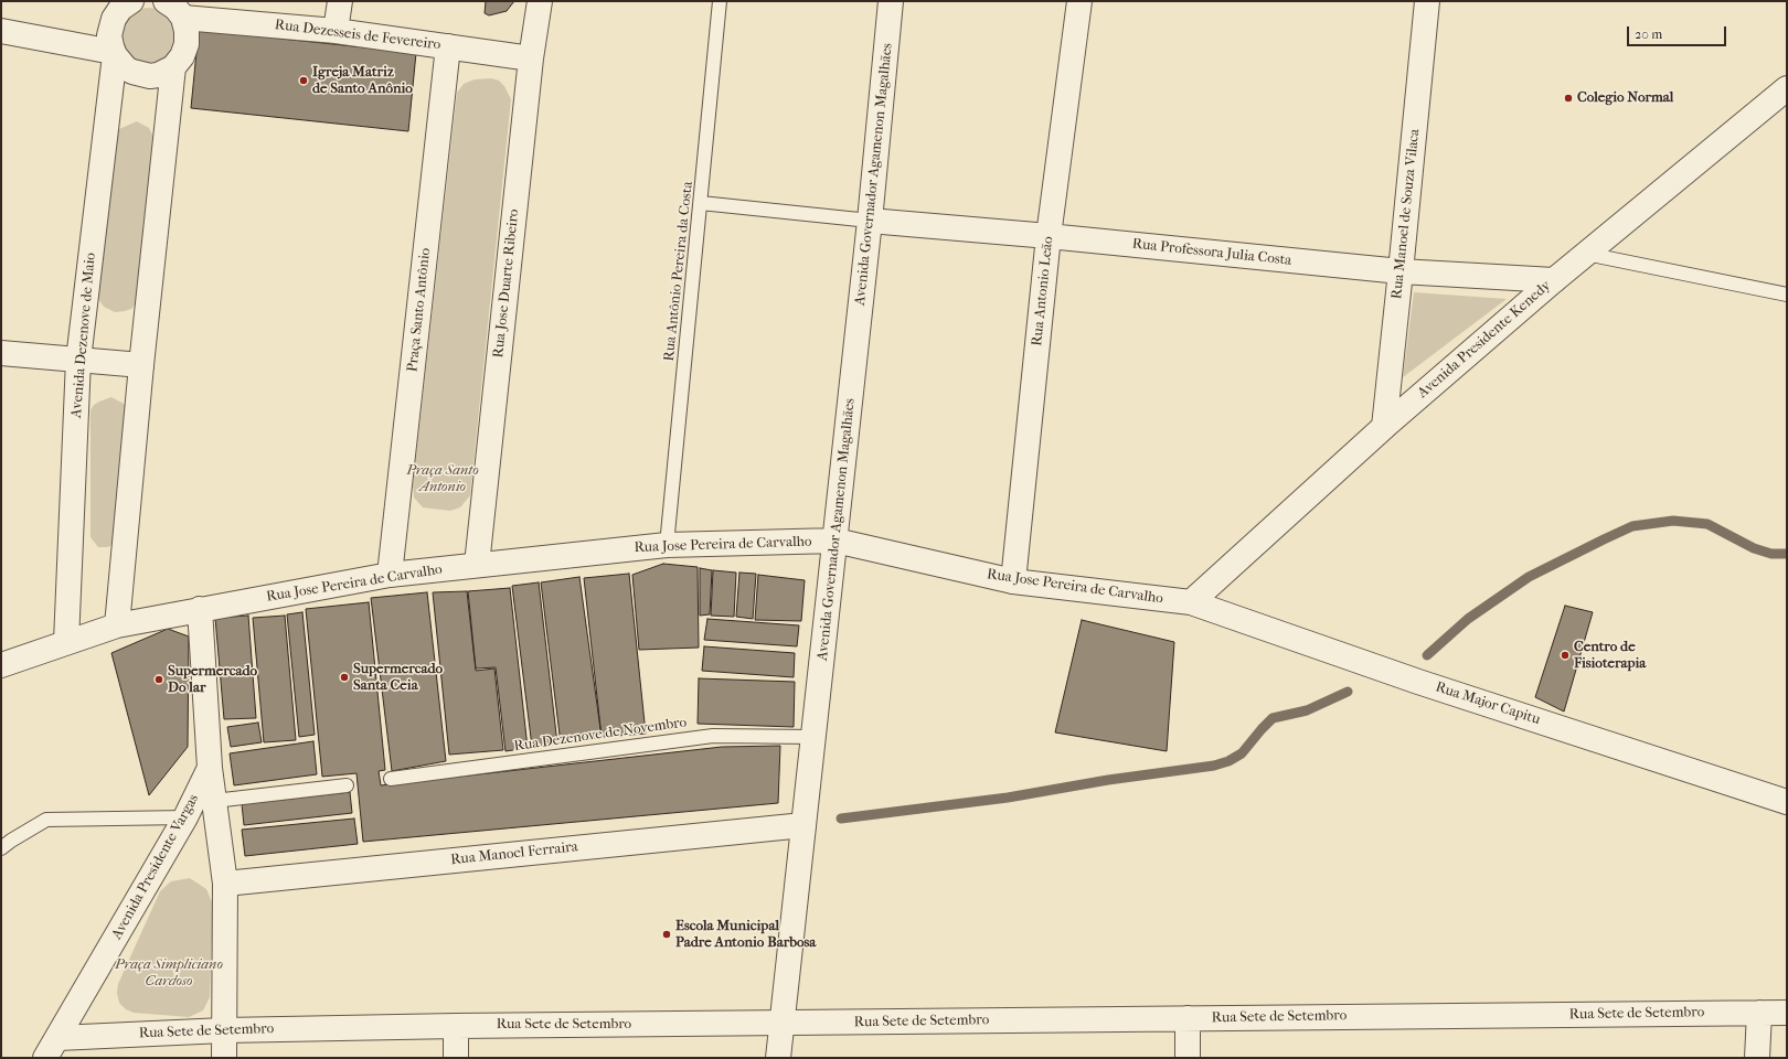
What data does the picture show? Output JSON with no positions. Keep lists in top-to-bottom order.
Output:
{
  "streets": {
    "street": [
      "Rua Dezesseis de Fevereiro",
      "Avenida Governador Agamenon Magalhães",
      "Rua Manoel de Souza Vilaca",
      "Rua Professora Julia Costa",
      "Rua Jose Duarte Ribeiro",
      "Rua Antonio Leão",
      "Praça Santo Antônio",
      "Avenida Dezenove de Maio",
      "Avenida Presidente Kenedy",
      "Rua Jose Pereira de Carvalho",
      "Rua Major Capitu",
      "Rua Manoel Ferraira",
      "Avenida Presidente Vargas",
      "Rua Sete de Setembro"
    ],
    "lane": ["Rua Antônio Pereira da Costa", "Rua Dezenove de Novembro"]
  },
  "crossings": [
    ["Rua Dezesseis de Fevereiro", "Rua Jose Duarte Ribeiro"],
    ["Rua Dezesseis de Fevereiro", "Praça Santo Antônio"],
    ["Avenida Governador Agamenon Magalhães", "Rua Professora Julia Costa"],
    ["Avenida Governador Agamenon Magalhães", "Rua Jose Pereira de Carvalho"],
    ["Avenida Governador Agamenon Magalhães", "Rua Dezenove de Novembro"],
    ["Avenida Governador Agamenon Magalhães", "Rua Manoel Ferraira"],
    ["Avenida Governador Agamenon Magalhães", "Rua Sete de Setembro"],
    ["Rua Manoel de Souza Vilaca", "Rua Professora Julia Costa"],
    ["Rua Manoel de Souza Vilaca", "Avenida Presidente Kenedy"],
    ["Rua Professora Julia Costa", "Rua Antonio Leão"],
    ["Rua Professora Julia Costa", "Avenida Presidente Kenedy"],
    ["Rua Antônio Pereira da Costa", "Rua Jose Pereira de Carvalho"],
    ["Rua Jose Duarte Ribeiro", "Rua Jose Pereira de Carvalho"],
    ["Rua Antonio Leão", "Rua Jose Pereira de Carvalho"],
    ["Praça Santo Antônio", "Rua Jose Pereira de Carvalho"],
    ["Avenida Dezenove de Maio", "Rua Jose Pereira de Carvalho"],
    ["Avenida Presidente Kenedy", "Rua Jose Pereira de Carvalho"],
    ["Avenida Presidente Kenedy", "Rua Major Capitu"],
    ["Rua Jose Pereira de Carvalho", "Rua Major Capitu"],
    ["Avenida Presidente Vargas", "Rua Sete de Setembro"]
  ],
  "parks": ["Praça Santo Antonio", "Praça Simpliciano Cardoso"],
  "places": [
    "Igreja Matriz de Santo Anônio",
    "Colegio Normal",
    "Centro de Fisioterapia",
    "Supermercado Santa Ceia",
    "Supermercado Do lar",
    "Escola Municipal Padre Antonio Barbosa"
  ],
  "scale_bar": "20 m"
}
